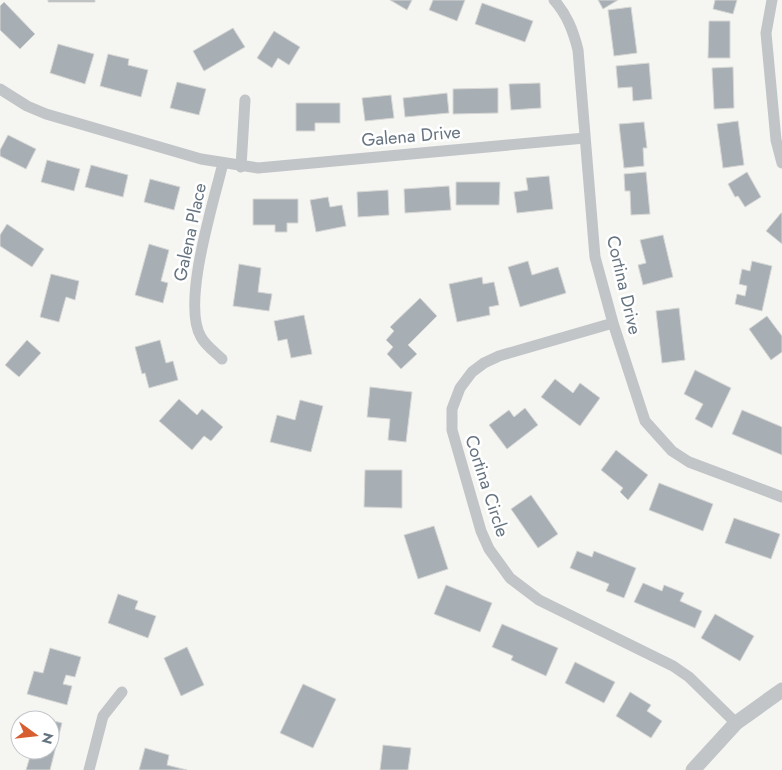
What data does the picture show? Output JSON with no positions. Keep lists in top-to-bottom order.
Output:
{
  "streets": {
    "street": [
      "Galena Drive",
      "Galena Place",
      "Cortina Drive",
      "Cortina Circle"
    ]
  },
  "crossings": [
    ["Galena Drive", "Galena Place"],
    ["Galena Drive", "Cortina Drive"],
    ["Cortina Drive", "Cortina Circle"]
  ],
  "north": "right"
}
